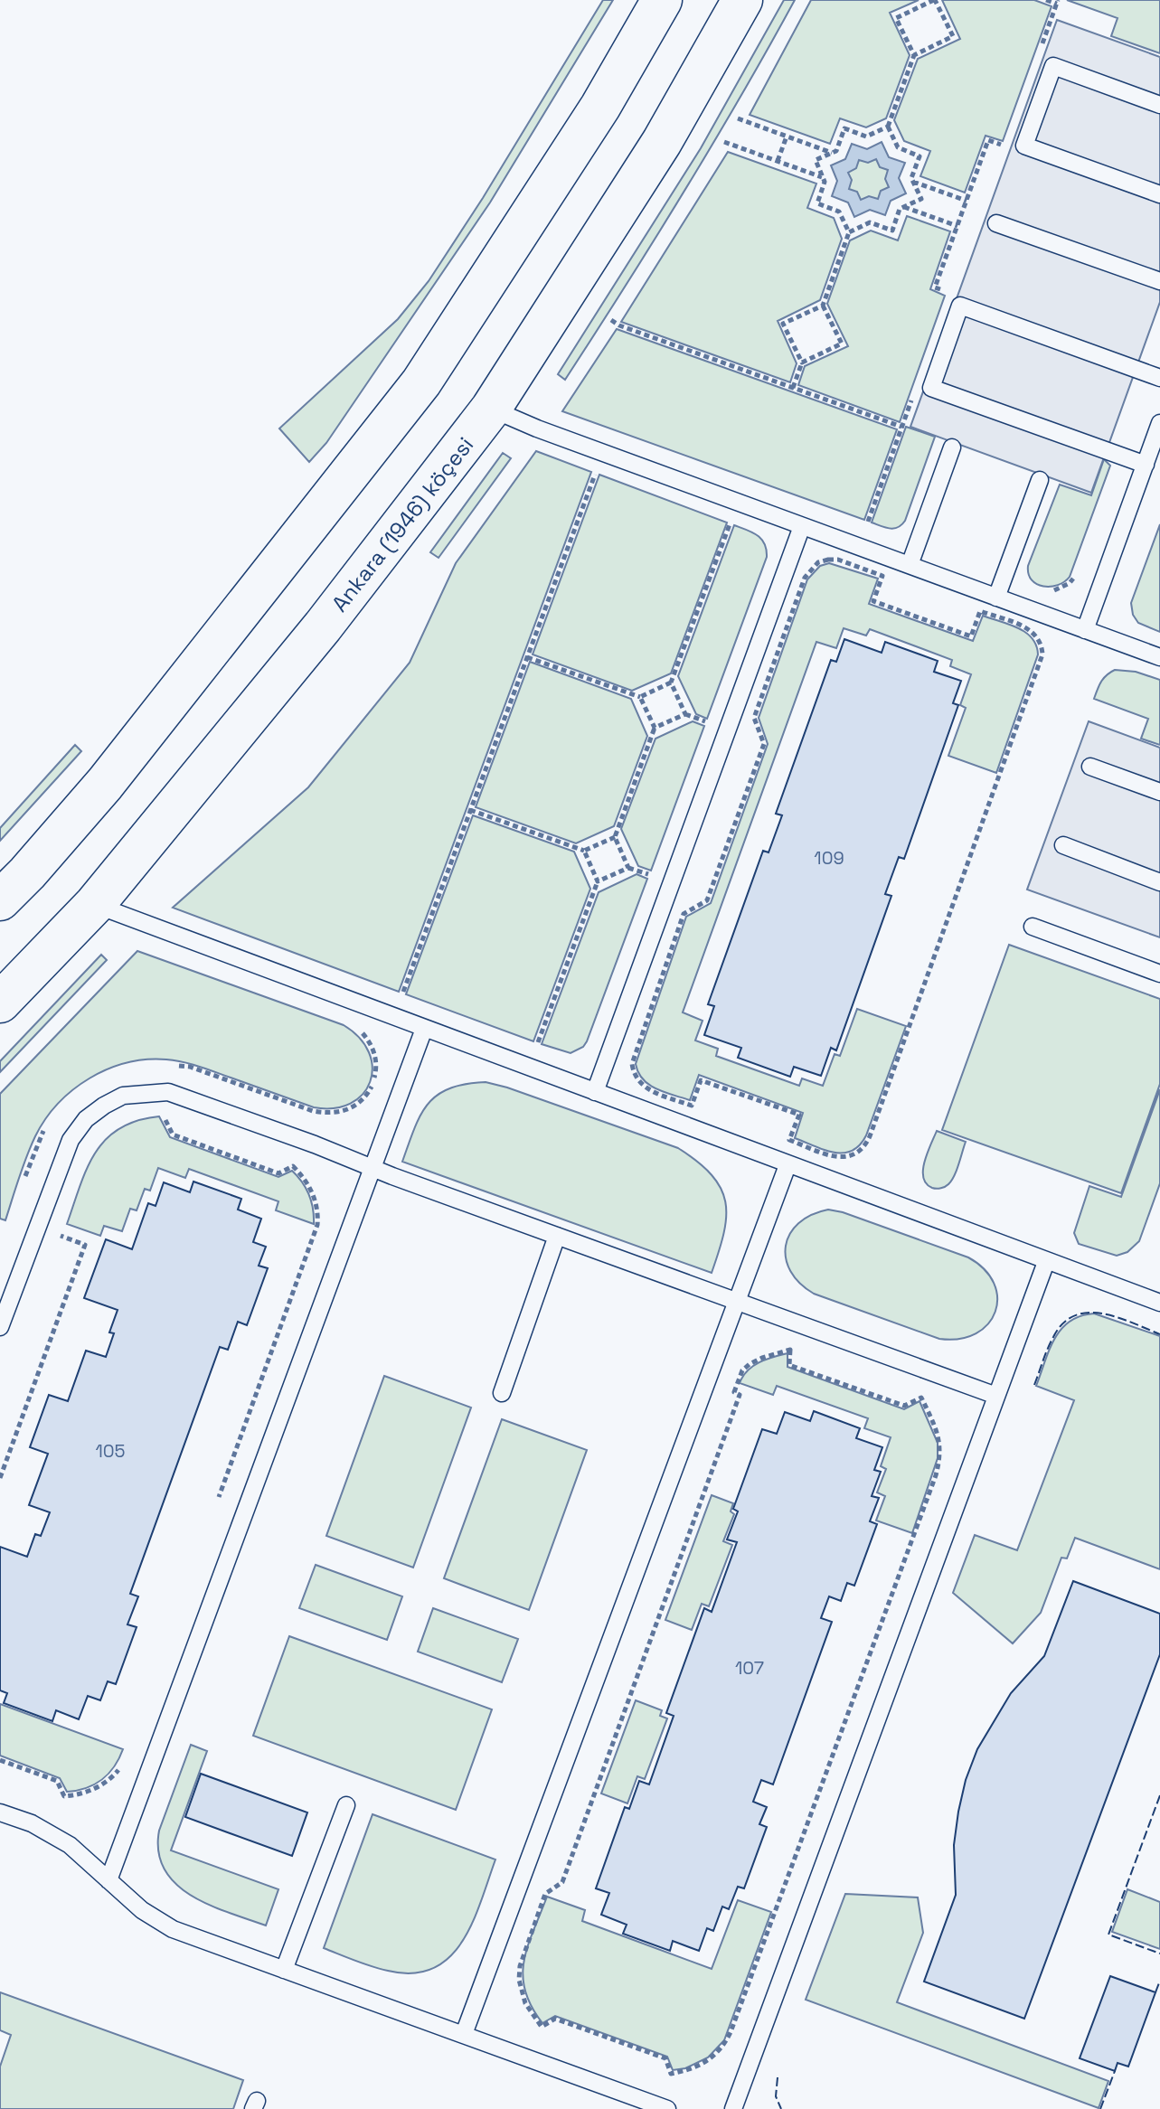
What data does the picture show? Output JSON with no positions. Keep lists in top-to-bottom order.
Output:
{
  "streets": {
    "main road": ["Ankara (1946) köçesi"]
  },
  "house_numbers": ["109", "105", "107"]
}
